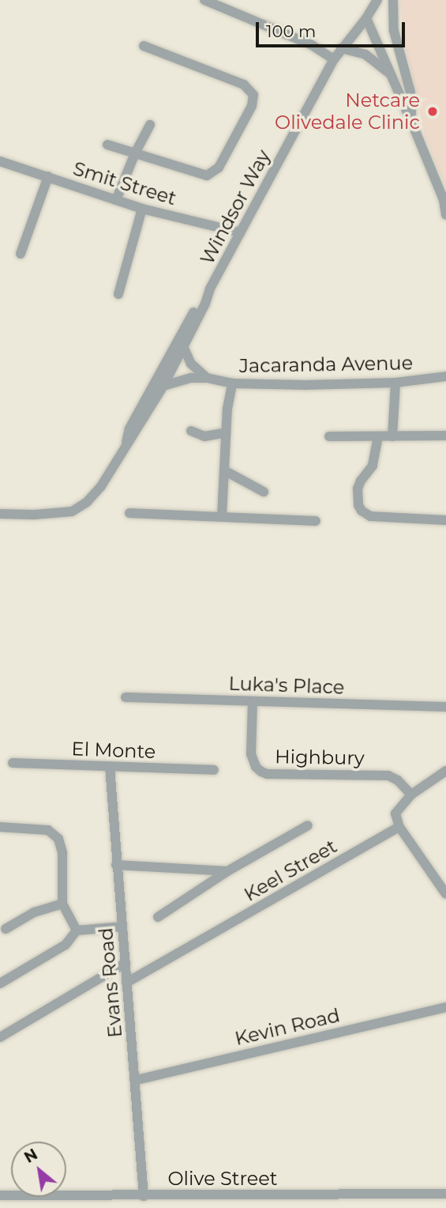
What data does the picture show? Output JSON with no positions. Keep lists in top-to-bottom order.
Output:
{
  "streets": {
    "street": [
      "Smit Street",
      "Windsor Way",
      "Jacaranda Avenue",
      "Luka's Place",
      "El Monte",
      "Highbury",
      "Keel Street",
      "Evans Road",
      "Kevin Road",
      "Olive Street"
    ]
  },
  "crossings": [
    ["Smit Street", "Windsor Way"],
    ["Windsor Way", "Jacaranda Avenue"],
    ["Luka's Place", "Highbury"],
    ["El Monte", "Evans Road"],
    ["Keel Street", "Evans Road"],
    ["Evans Road", "Kevin Road"],
    ["Evans Road", "Olive Street"]
  ],
  "places": ["Netcare Olivedale Clinic"],
  "scale_bar": "100 m",
  "north": "top left"
}
